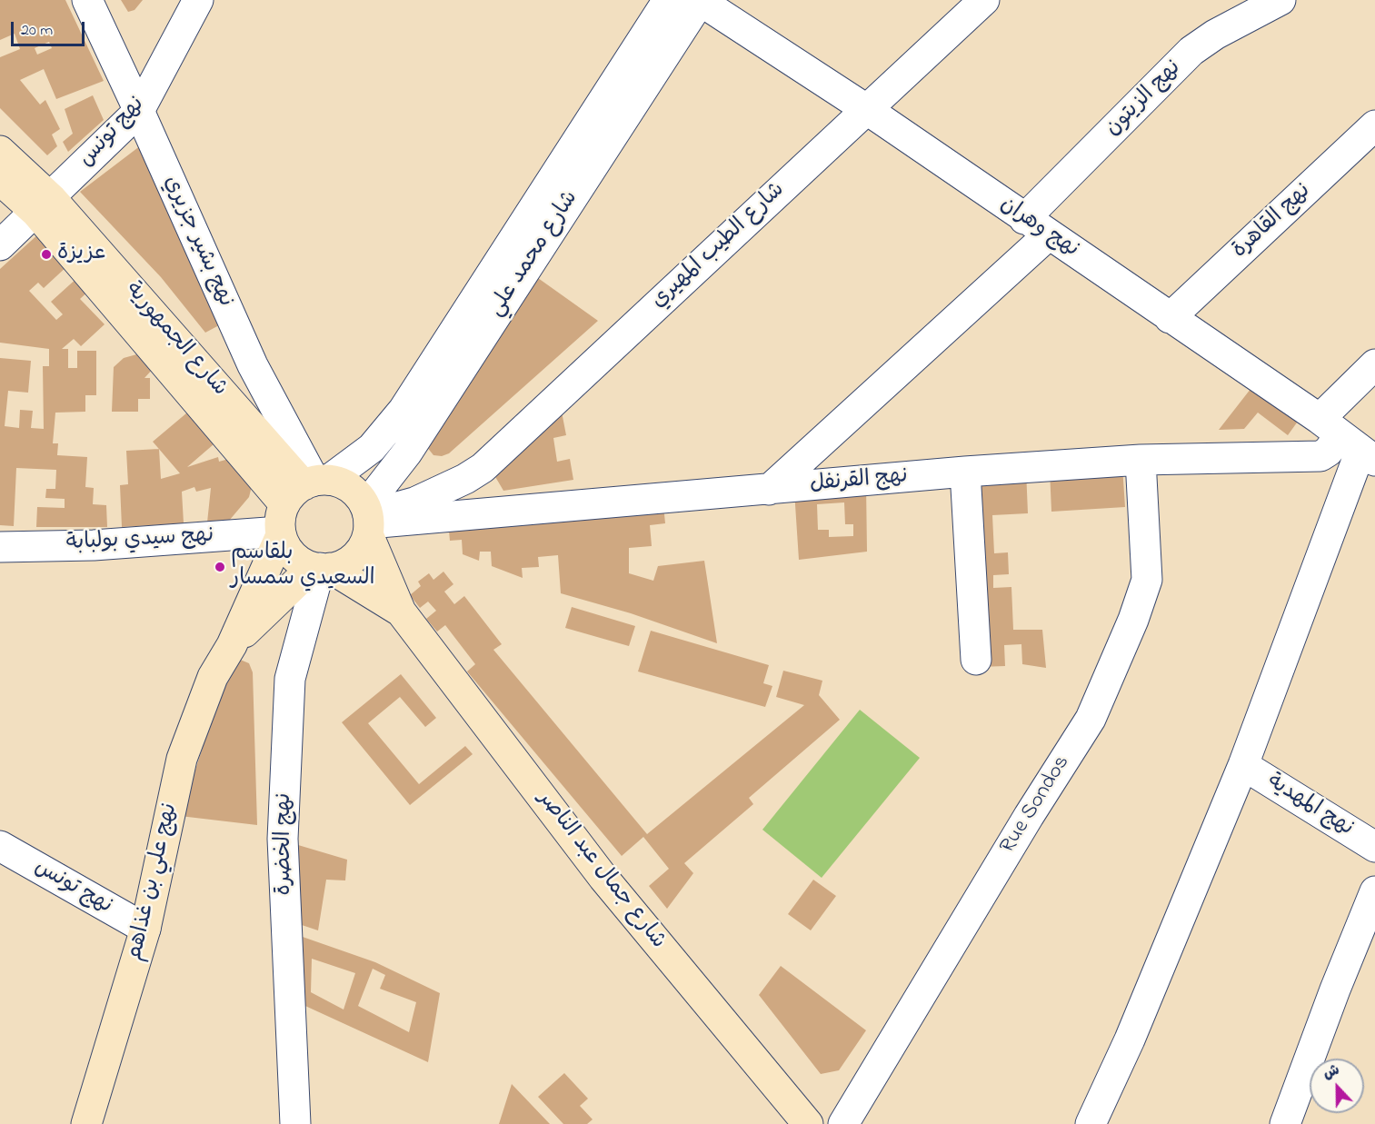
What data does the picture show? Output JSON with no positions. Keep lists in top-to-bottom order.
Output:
{
  "streets": {
    "main road": ["شارع الجمهورية", "شارع جمال عبد الناصر", "نهج علي بن غذاهم"],
    "street": [
      "نهج الزيتون",
      "نهج تونس",
      "نهج القاهرة",
      "نهج وهران",
      "نهج بشير جزيري",
      "شارع الطيب المهيري",
      "شارع محمد علي",
      "نهج القرنفل",
      "نهج سيدي بولبابة",
      "Rue Sondos",
      "نهج المهدية",
      "نهج الخضرة"
    ]
  },
  "crossings": [
    ["نهج الزيتون", "نهج وهران"],
    ["نهج الزيتون", "نهج القرنفل"],
    ["نهج تونس", "نهج بشير جزيري"],
    ["نهج تونس", "شارع الجمهورية"],
    ["نهج تونس", "نهج علي بن غذاهم"],
    ["نهج القاهرة", "نهج وهران"],
    ["نهج وهران", "شارع الطيب المهيري"],
    ["نهج وهران", "شارع محمد علي"],
    ["نهج وهران", "نهج القرنفل"],
    ["نهج بشير جزيري", "شارع الطيب المهيري"],
    ["نهج بشير جزيري", "شارع محمد علي"],
    ["نهج بشير جزيري", "شارع الجمهورية"],
    ["نهج بشير جزيري", "نهج القرنفل"],
    ["نهج بشير جزيري", "نهج سيدي بولبابة"],
    ["نهج بشير جزيري", "نهج الخضرة"],
    ["نهج بشير جزيري", "شارع جمال عبد الناصر"],
    ["نهج بشير جزيري", "نهج علي بن غذاهم"],
    ["شارع الطيب المهيري", "شارع محمد علي"],
    ["شارع الطيب المهيري", "شارع الجمهورية"],
    ["شارع الطيب المهيري", "نهج القرنفل"],
    ["شارع الطيب المهيري", "نهج سيدي بولبابة"],
    ["شارع الطيب المهيري", "نهج الخضرة"],
    ["شارع الطيب المهيري", "شارع جمال عبد الناصر"],
    ["شارع الطيب المهيري", "نهج علي بن غذاهم"],
    ["شارع محمد علي", "شارع الجمهورية"],
    ["شارع محمد علي", "نهج القرنفل"],
    ["شارع محمد علي", "نهج سيدي بولبابة"],
    ["شارع محمد علي", "نهج الخضرة"],
    ["شارع محمد علي", "شارع جمال عبد الناصر"],
    ["شارع محمد علي", "نهج علي بن غذاهم"],
    ["شارع الجمهورية", "نهج القرنفل"],
    ["شارع الجمهورية", "نهج سيدي بولبابة"],
    ["شارع الجمهورية", "نهج الخضرة"],
    ["شارع الجمهورية", "شارع جمال عبد الناصر"],
    ["شارع الجمهورية", "نهج علي بن غذاهم"],
    ["نهج القرنفل", "نهج سيدي بولبابة"],
    ["نهج القرنفل", "Rue Sondos"],
    ["نهج القرنفل", "نهج الخضرة"],
    ["نهج القرنفل", "شارع جمال عبد الناصر"],
    ["نهج القرنفل", "نهج علي بن غذاهم"],
    ["نهج سيدي بولبابة", "نهج الخضرة"],
    ["نهج سيدي بولبابة", "شارع جمال عبد الناصر"],
    ["نهج سيدي بولبابة", "نهج علي بن غذاهم"],
    ["نهج الخضرة", "شارع جمال عبد الناصر"],
    ["نهج الخضرة", "نهج علي بن غذاهم"],
    ["شارع جمال عبد الناصر", "نهج علي بن غذاهم"]
  ],
  "places": ["عزيزة", "بلقاسم السعيدي سمسار"],
  "scale_bar": "20 m",
  "north": "top"
}
